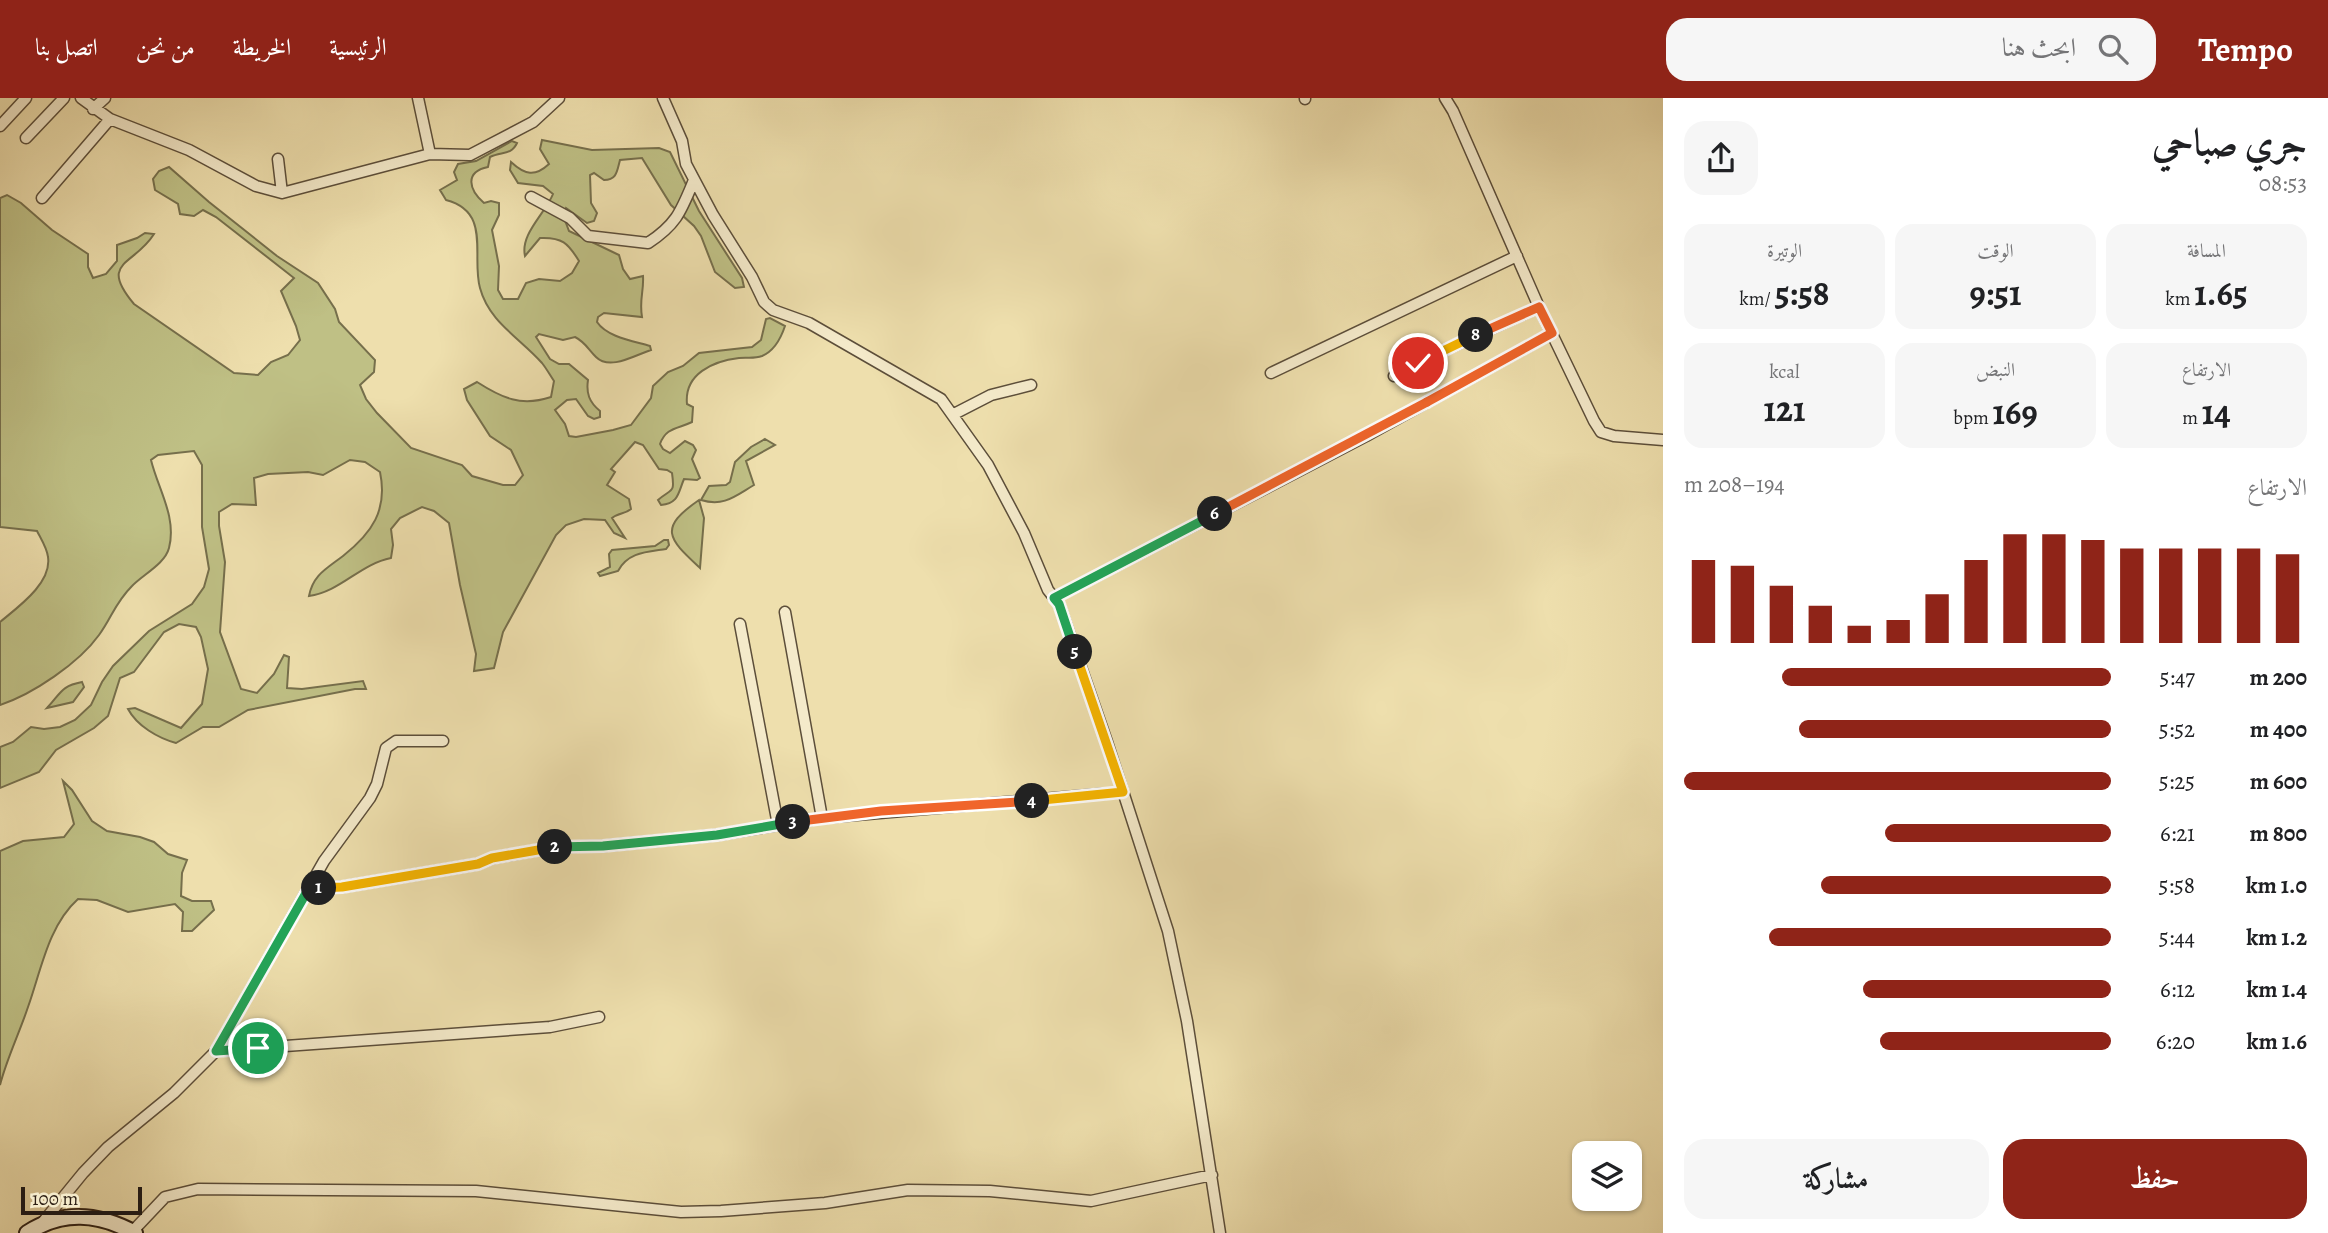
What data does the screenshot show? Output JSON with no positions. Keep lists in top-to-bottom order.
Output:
{
  "scale_bar": "100 m",
  "page": {
    "header": "Tempo",
    "search": "ابحث هنا",
    "nav": [
      "الرئيسية",
      "الخريطة",
      "من نحن",
      "اتصل بنا"
    ],
    "heading": ["جري صباحي", "08:53"],
    "stats": [
      ["المسافة", "1.65 km"],
      ["الوقت", "9:51"],
      ["الوتيرة", "5:58 /km"],
      ["الارتفاع", "14 m"],
      ["النبض", "169 bpm"],
      ["kcal", "121"]
    ],
    "pins": [
      "8",
      "6",
      "5",
      "4",
      "3",
      "2",
      "1"
    ],
    "chart": ["الارتفاع", "194–208 m"],
    "list": [
      {
        "name": "200 m",
        "note": "5:47"
      },
      {
        "name": "400 m",
        "note": "5:52"
      },
      {
        "name": "600 m",
        "note": "5:25"
      },
      {
        "name": "800 m",
        "note": "6:21"
      },
      {
        "name": "1.0 km",
        "note": "5:58"
      },
      {
        "name": "1.2 km",
        "note": "5:44"
      },
      {
        "name": "1.4 km",
        "note": "6:12"
      },
      {
        "name": "1.6 km",
        "note": "6:20"
      }
    ],
    "buttons": ["حفظ", "مشاركة"],
    "scale": "100 m"
  }
}
